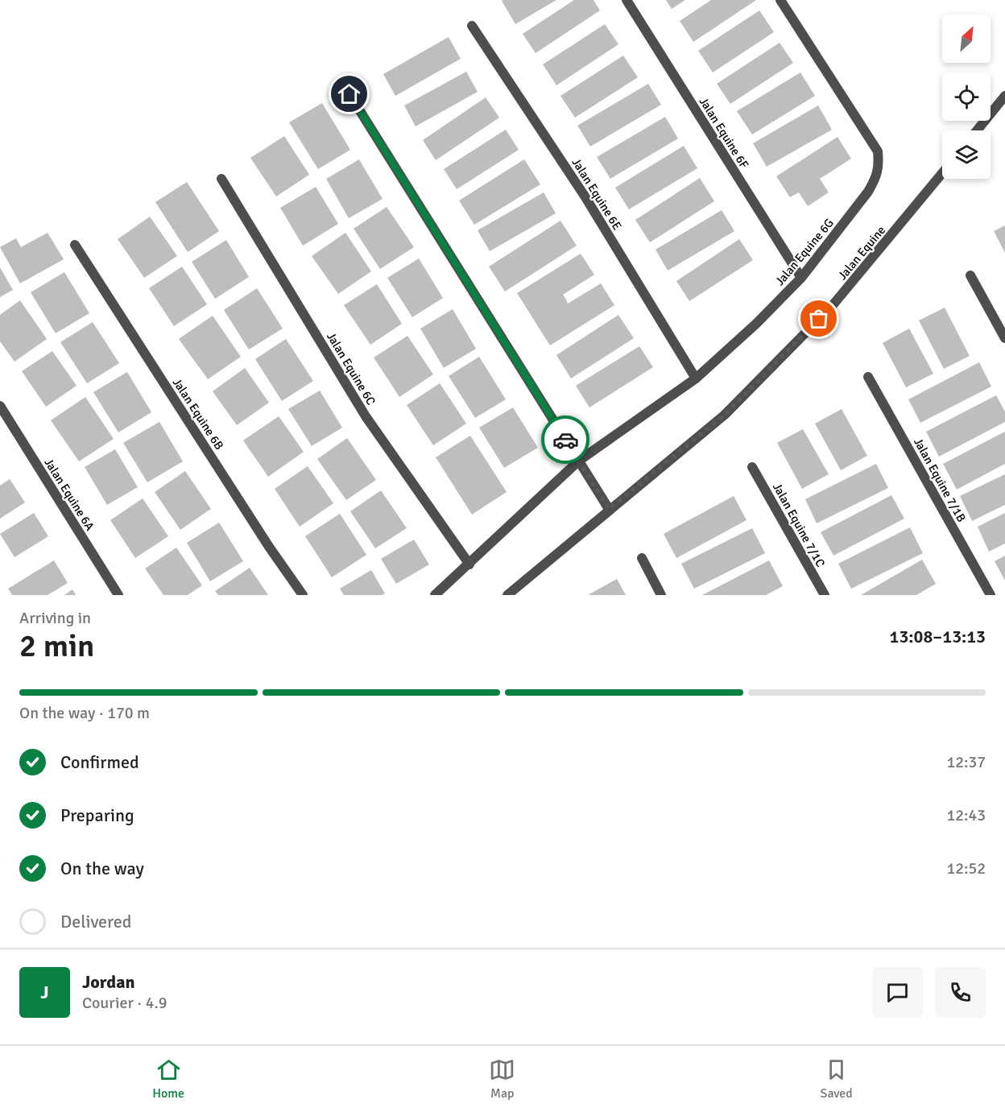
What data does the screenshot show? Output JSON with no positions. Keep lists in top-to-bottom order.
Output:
{
  "streets": {
    "street": [
      "Jalan Equine 6F",
      "Jalan Equine 6E",
      "Jalan Equine 6G",
      "Jalan Equine",
      "Jalan Equine 6C",
      "Jalan Equine 6B",
      "Jalan Equine 7/1B",
      "Jalan Equine 6A",
      "Jalan Equine 7/1C"
    ]
  },
  "crossings": [
    ["Jalan Equine 6F", "Jalan Equine 6G"],
    ["Jalan Equine 6E", "Jalan Equine 6G"],
    ["Jalan Equine 6G", "Jalan Equine 6C"]
  ],
  "north": "top right",
  "page": {
    "heading": ["2 min", "Arriving in", "13:08–13:13"],
    "panel": ["Jordan", "Courier · 4.9"],
    "bar": "On the way · 170 m",
    "list": [
      ["Confirmed", "12:37"],
      ["Preparing", "12:43"],
      ["On the way", "12:52"],
      "Delivered"
    ],
    "round": "J",
    "tabs": ["Home", "Map", "Saved"]
  }
}
